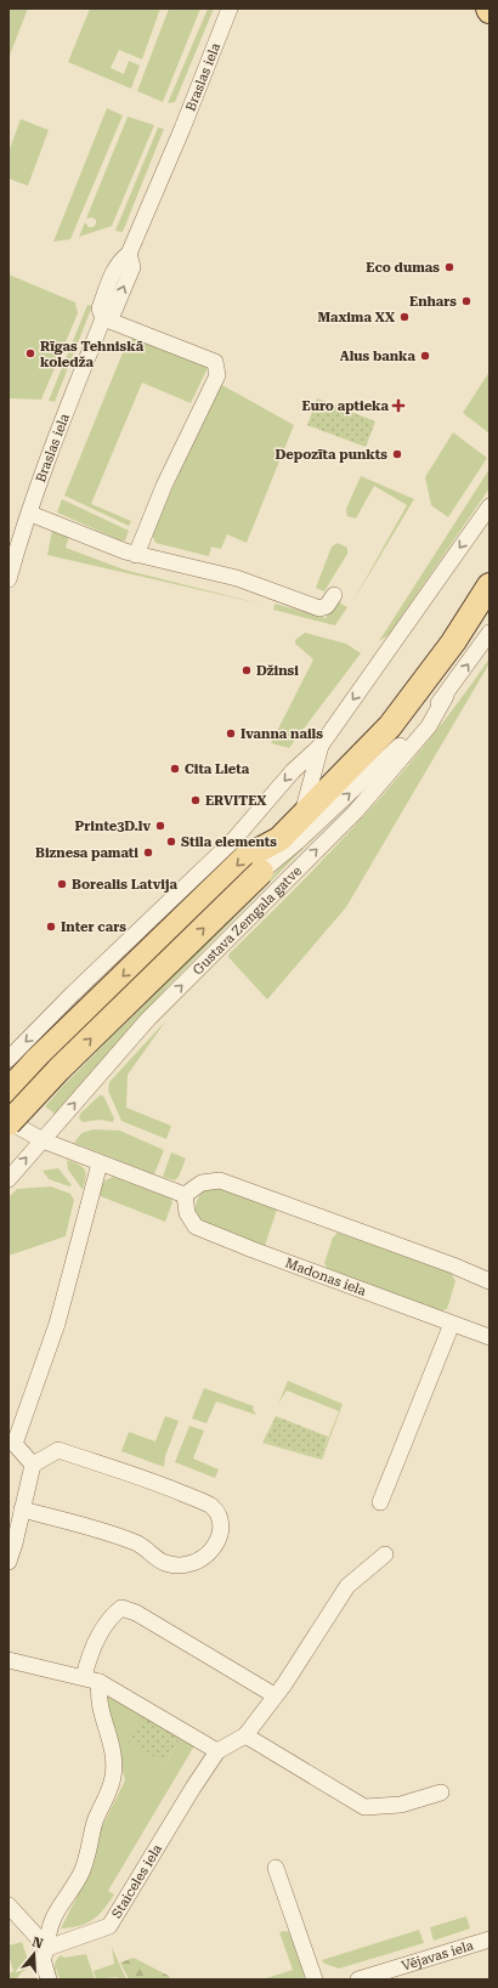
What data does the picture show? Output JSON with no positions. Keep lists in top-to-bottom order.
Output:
{
  "streets": {
    "main road": ["Gustava Zemgala gatve"],
    "street": [
      "Braslas iela",
      "Madonas iela",
      "Staiceles iela",
      "Vējavas iela"
    ]
  },
  "places": {
    "other": [
      "Eco dumas",
      "Enhars",
      "Maxima XX",
      "Rīgas Tehniskā koledža",
      "Alus banka",
      "Depozīta punkts",
      "Džinsi",
      "Ivanna nails",
      "Cita Lieta",
      "ERVITEX",
      "Printe3D.lv",
      "Stila elements",
      "Biznesa pamati",
      "Borealis Latvija",
      "Inter cars"
    ],
    "health": ["Euro aptieka"]
  },
  "north": "top"
}
